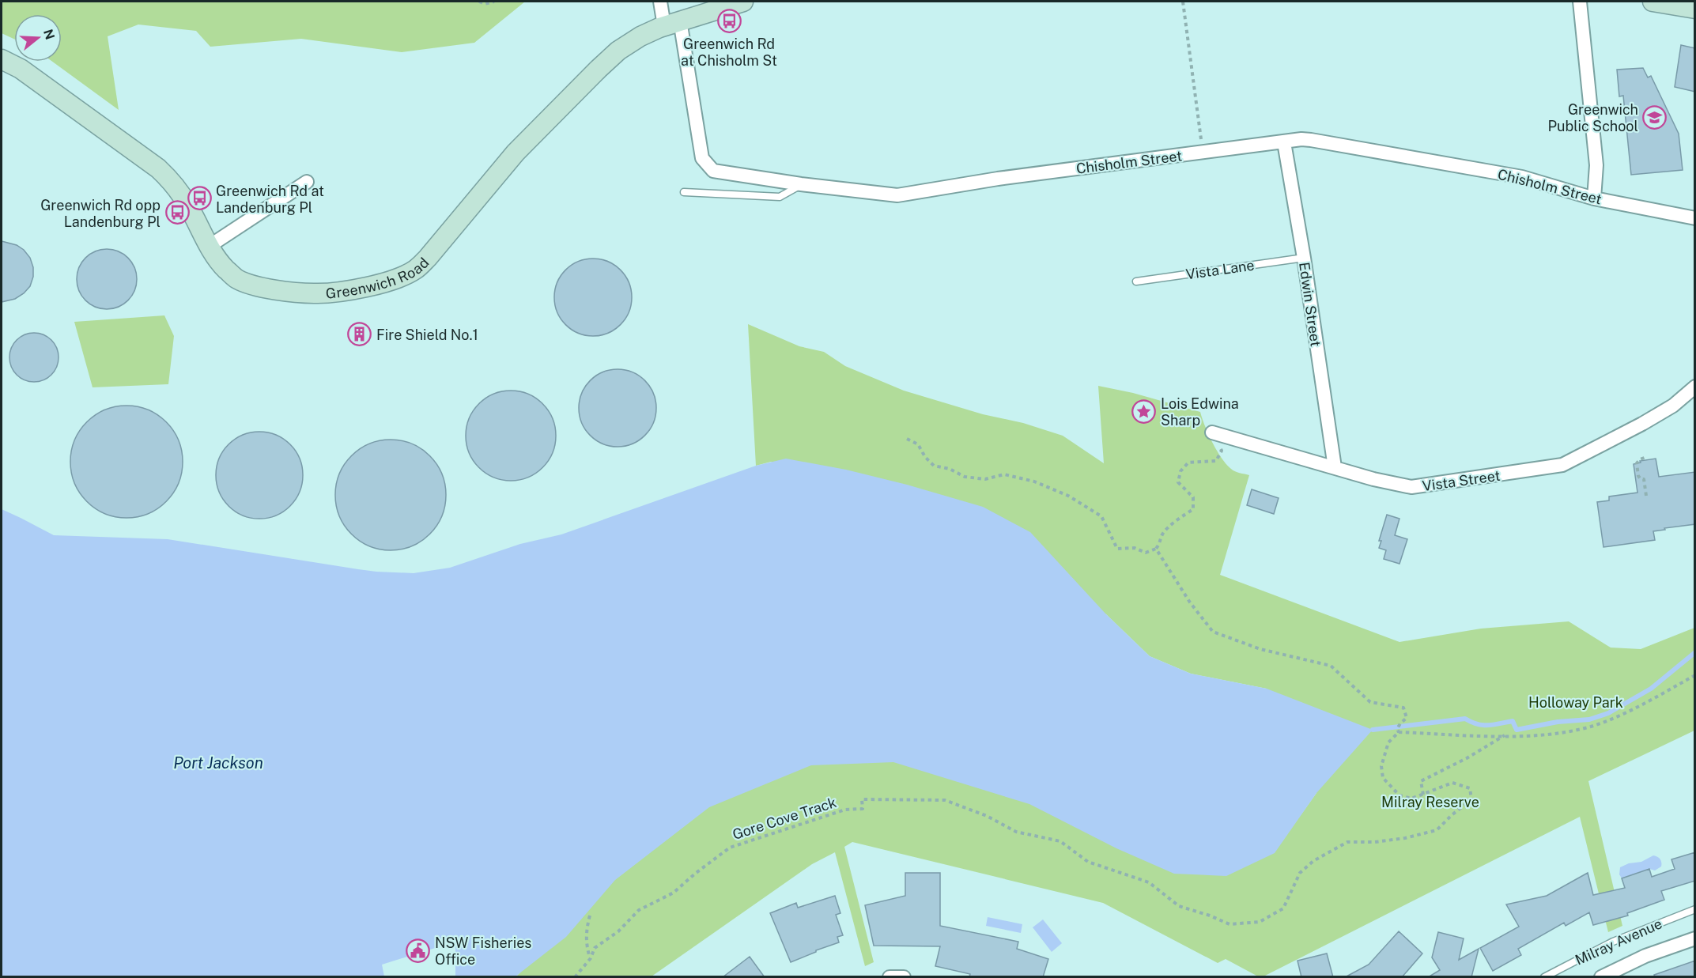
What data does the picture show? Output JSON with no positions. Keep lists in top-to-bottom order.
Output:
{
  "streets": {
    "street": [
      "Chisholm Street",
      "Greenwich Road",
      "Edwin Street",
      "Vista Street",
      "Milray Avenue"
    ],
    "lane": ["Vista Lane"],
    "path": ["Gore Cove Track"]
  },
  "crossings": [
    ["Chisholm Street", "Greenwich Road"],
    ["Chisholm Street", "Edwin Street"],
    ["Vista Lane", "Edwin Street"],
    ["Edwin Street", "Vista Street"]
  ],
  "water": ["Port Jackson"],
  "parks": ["Holloway Park", "Milray Reserve"],
  "places": {
    "bus stop": ["Greenwich Rd at Chisholm St", "Greenwich Rd at Landenburg Pl", "Greenwich Rd opp Landenburg Pl"],
    "school or university": ["Greenwich Public School"],
    "building": ["Fire Shield No.1"],
    "place": ["Lois Edwina Sharp"],
    "public building": ["NSW Fisheries Office"]
  },
  "north": "right"
}
